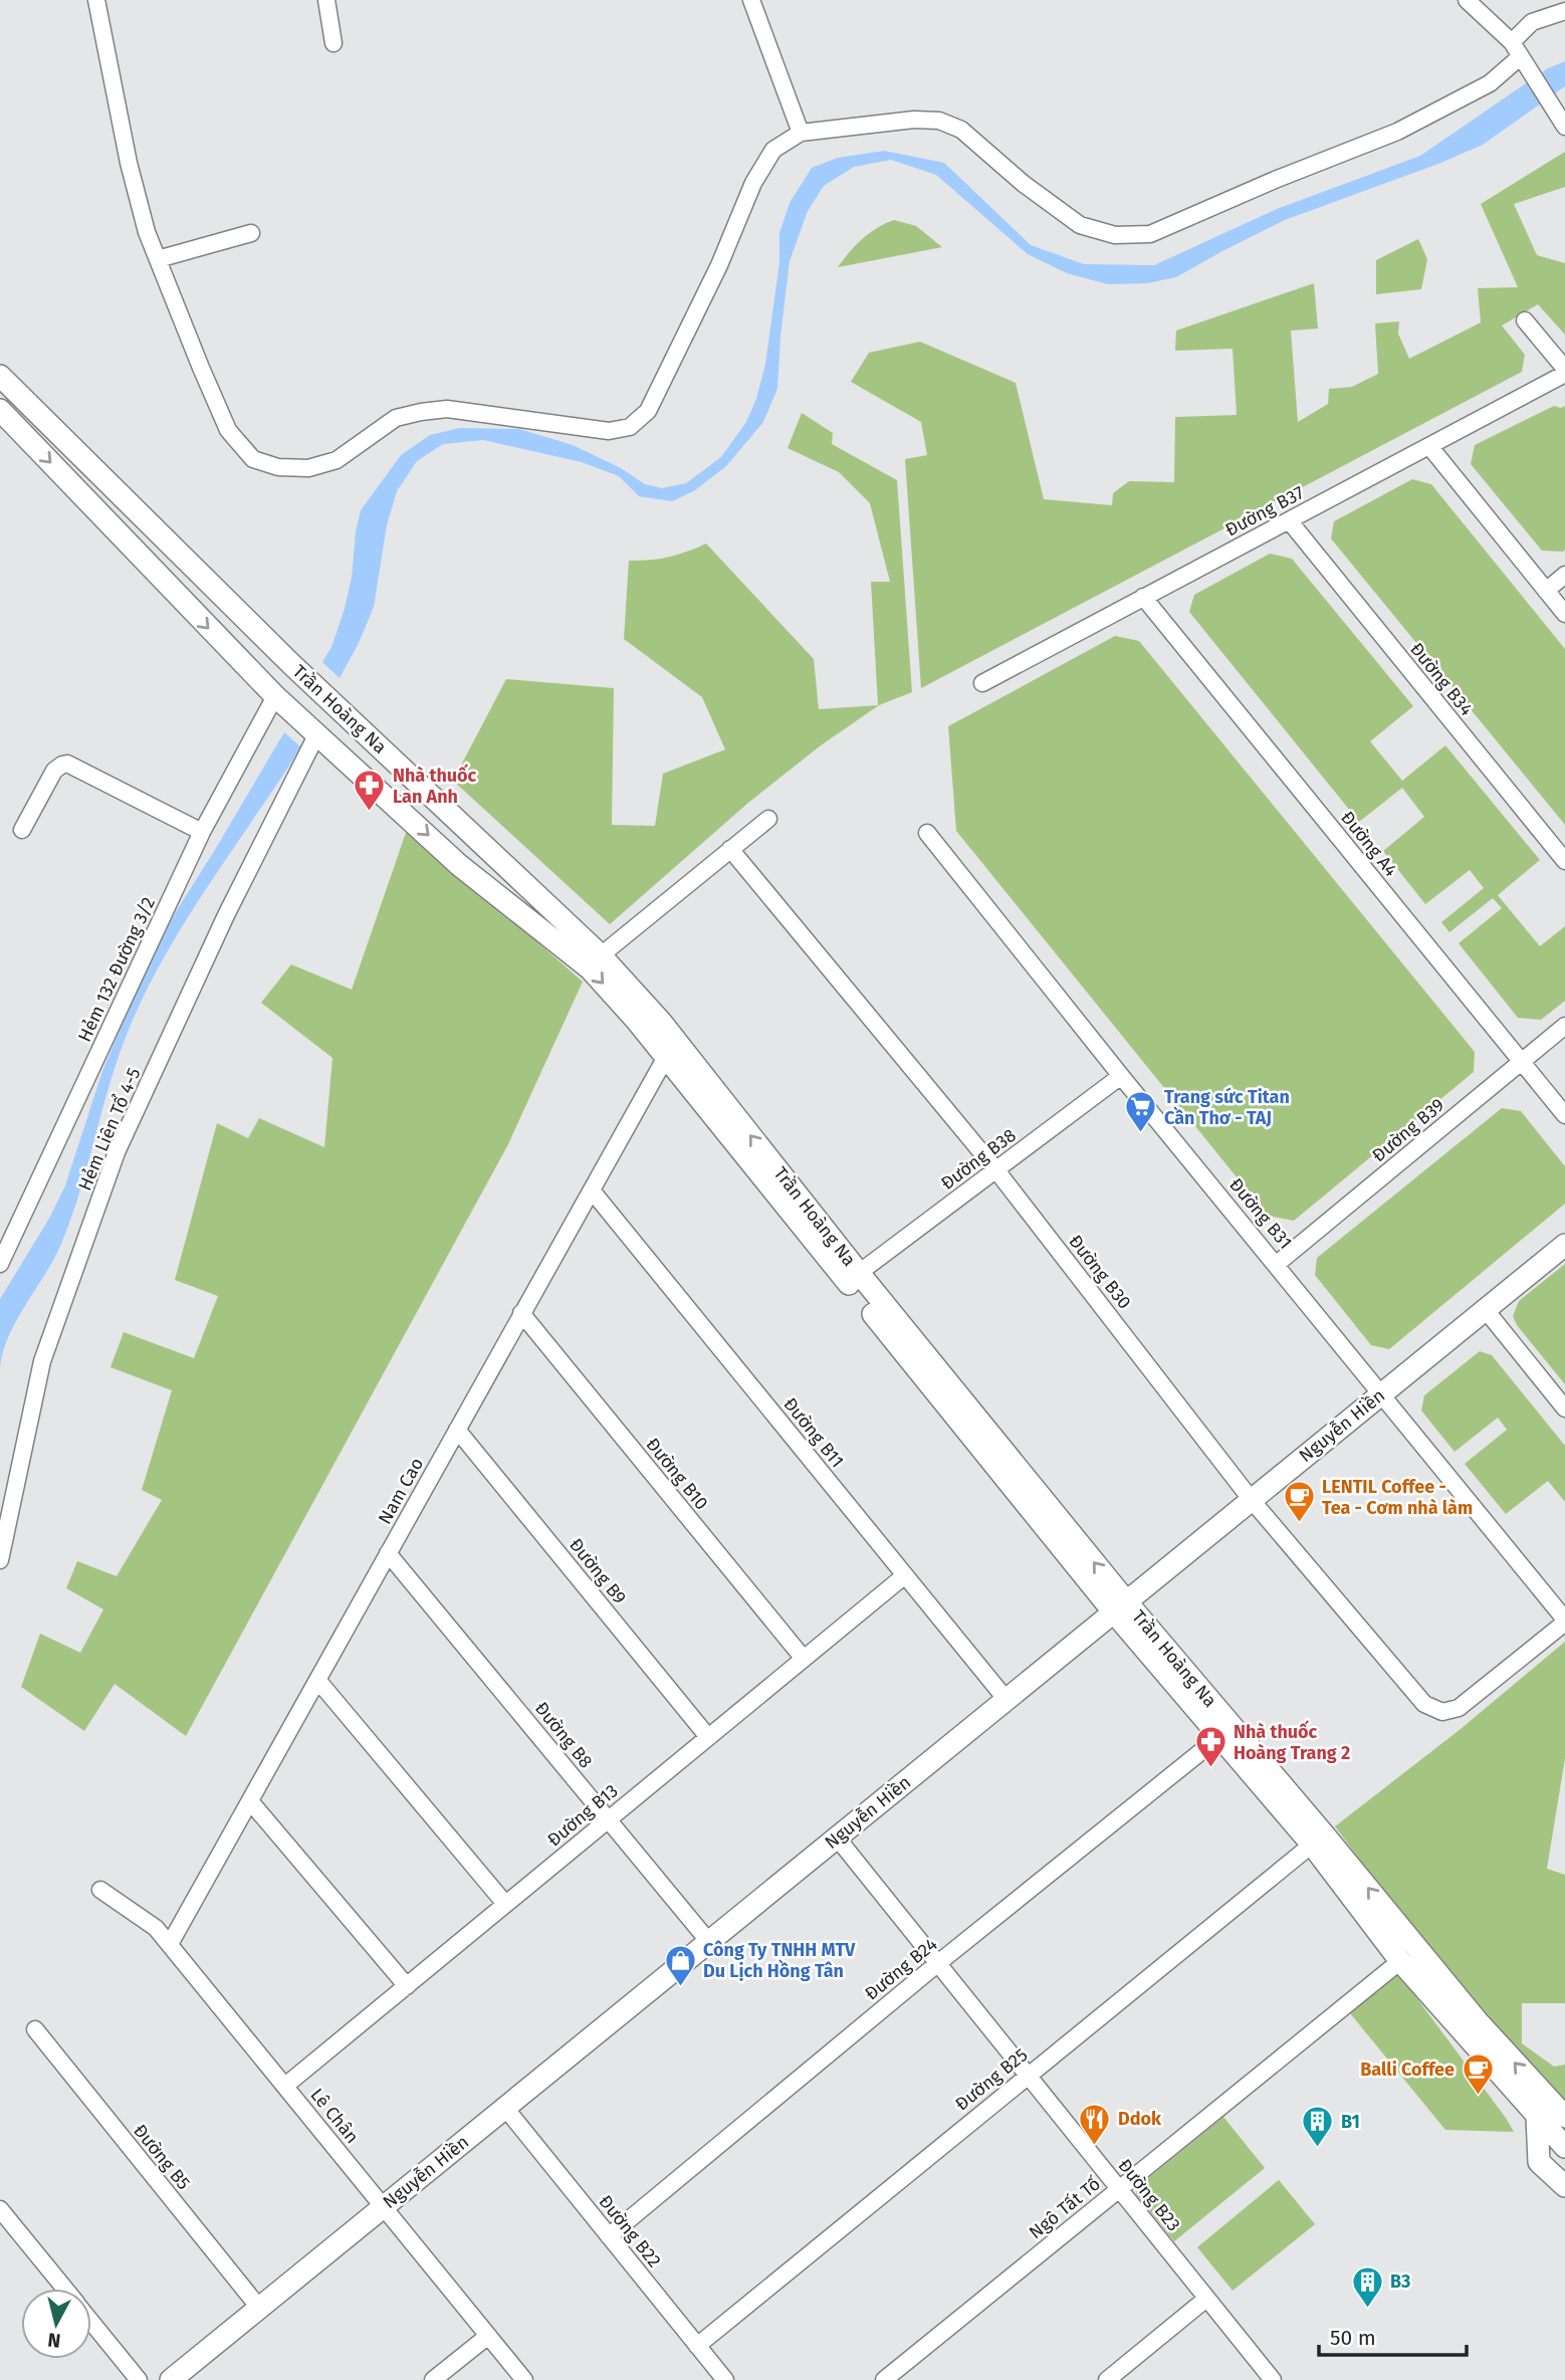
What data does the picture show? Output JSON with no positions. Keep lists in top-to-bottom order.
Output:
{
  "streets": {
    "main road": ["Trần Hoàng Na", "Nguyễn Hiền"],
    "street": [
      "Đường B37",
      "Đường B34",
      "Đường A4",
      "Hẻm 132 Đường 3/2",
      "Hẻm Liên Tổ 4-5",
      "Đường B39",
      "Đường B38",
      "Đường B31",
      "Đường B30",
      "Đường B11",
      "Đường B10",
      "Nam Cao",
      "Đường B9",
      "Đường B8",
      "Đường B13",
      "Đường B24",
      "Đường B25",
      "Lê Chân",
      "Đường B5",
      "Đường B23",
      "Ngô Tất Tố",
      "Đường B22"
    ]
  },
  "crossings": [
    ["Đường B37", "Đường B34"],
    ["Đường B37", "Đường A4"],
    ["Trần Hoàng Na", "Hẻm 132 Đường 3/2"],
    ["Trần Hoàng Na", "Hẻm Liên Tổ 4-5"],
    ["Trần Hoàng Na", "Đường B38"],
    ["Trần Hoàng Na", "Nguyễn Hiền"],
    ["Trần Hoàng Na", "Nam Cao"],
    ["Trần Hoàng Na", "Đường B24"],
    ["Trần Hoàng Na", "Đường B25"],
    ["Trần Hoàng Na", "Ngô Tất Tố"],
    ["Đường A4", "Đường B39"],
    ["Đường B39", "Đường B31"],
    ["Đường B38", "Đường B31"],
    ["Đường B38", "Đường B30"],
    ["Đường B31", "Đường B30"],
    ["Đường B31", "Nguyễn Hiền"],
    ["Đường B30", "Nguyễn Hiền"],
    ["Nguyễn Hiền", "Đường B11"],
    ["Nguyễn Hiền", "Đường B8"],
    ["Nguyễn Hiền", "Lê Chân"],
    ["Nguyễn Hiền", "Đường B5"],
    ["Nguyễn Hiền", "Đường B23"],
    ["Nguyễn Hiền", "Đường B22"],
    ["Đường B11", "Nam Cao"],
    ["Đường B11", "Đường B13"],
    ["Đường B10", "Nam Cao"],
    ["Đường B10", "Đường B13"],
    ["Nam Cao", "Đường B9"],
    ["Nam Cao", "Đường B8"],
    ["Nam Cao", "Lê Chân"],
    ["Đường B9", "Đường B13"],
    ["Đường B8", "Đường B13"],
    ["Đường B13", "Lê Chân"],
    ["Đường B24", "Đường B23"],
    ["Đường B24", "Đường B22"],
    ["Đường B25", "Đường B23"],
    ["Đường B25", "Đường B22"],
    ["Đường B23", "Ngô Tất Tố"]
  ],
  "places": {
    "pharmacy": ["Nhà thuốc Lan Anh", "Nhà thuốc Hoàng Trang 2"],
    "supermarket": ["Trang sức Titan Cần Thơ - TAJ"],
    "cafe": ["LENTIL Coffee - Tea - Cơm nhà làm", "Balli Coffee"],
    "shop": ["Công Ty TNHH MTV Du Lịch Hồng Tân"],
    "restaurant": ["Ddok"],
    "building": ["B1", "B3"]
  },
  "scale_bar": "50 m",
  "north": "bottom"
}
